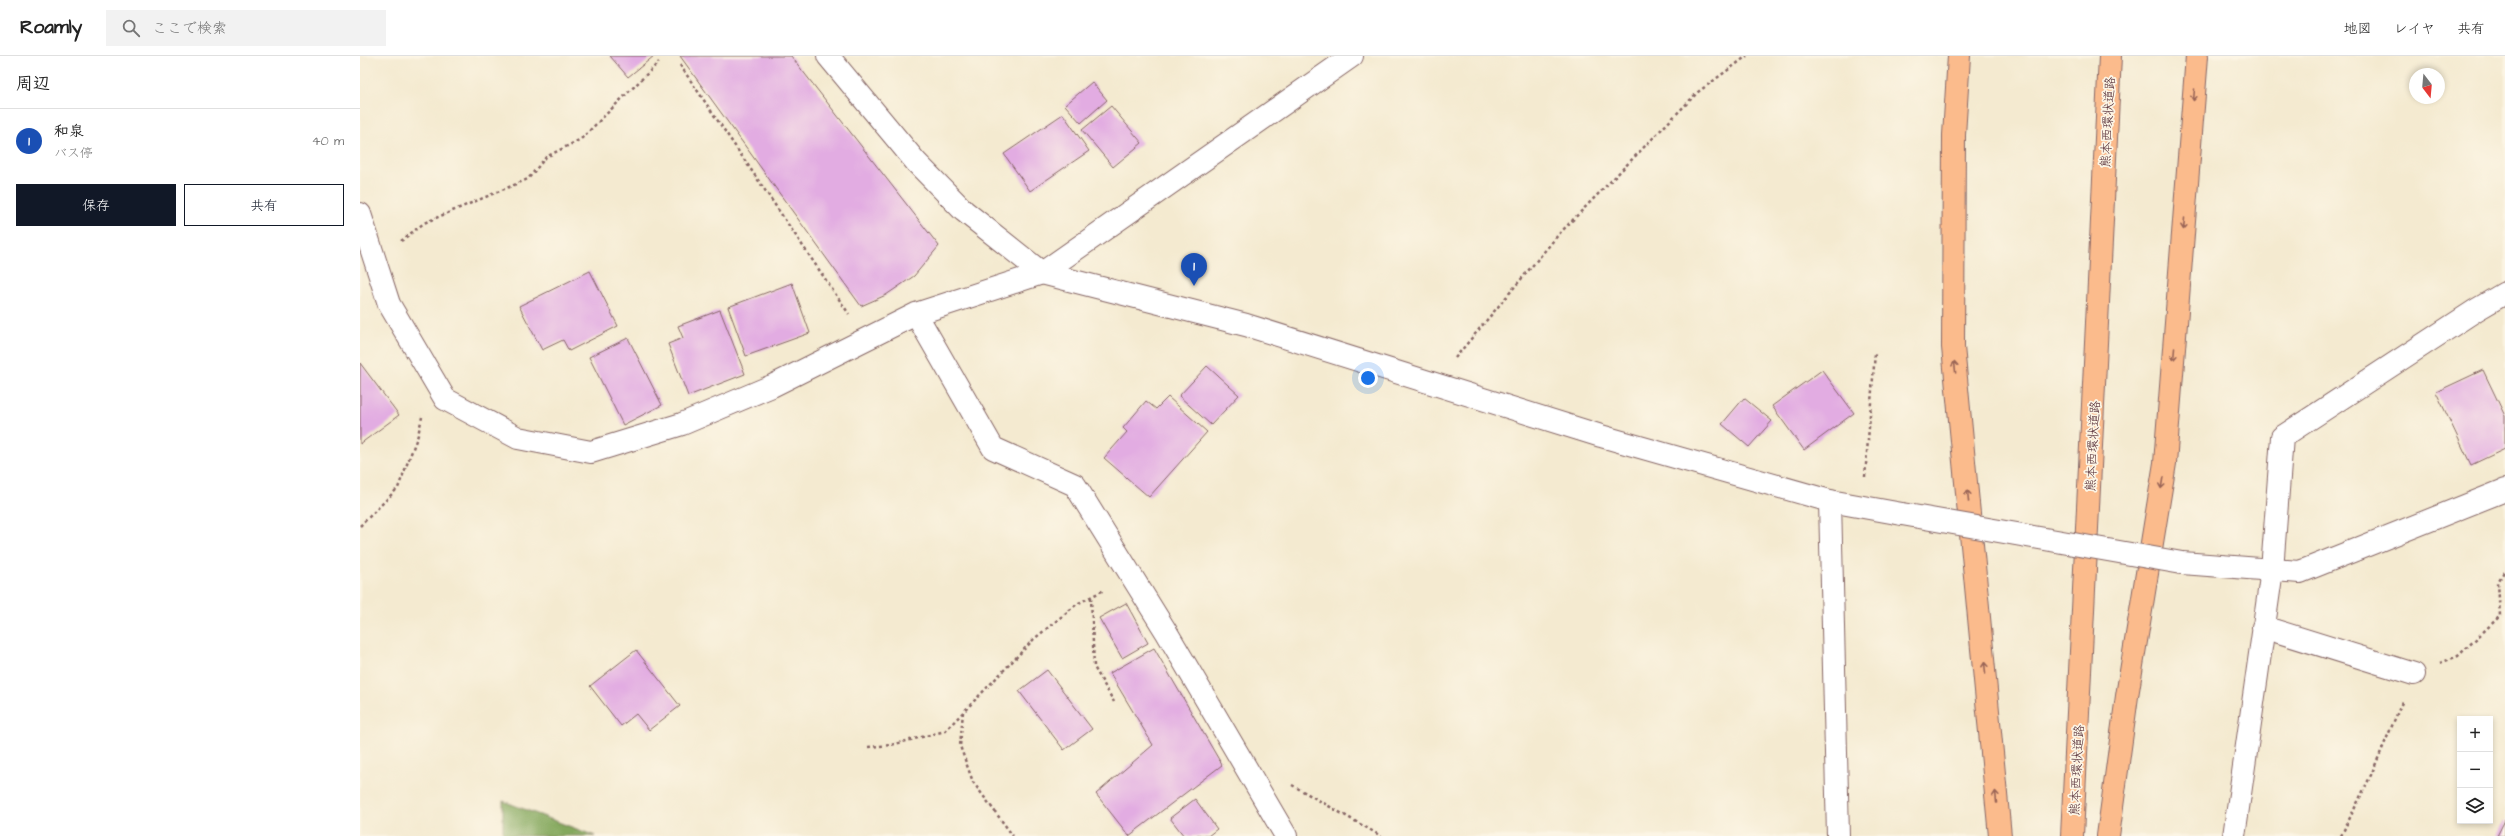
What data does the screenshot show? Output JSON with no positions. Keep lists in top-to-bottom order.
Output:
{
  "streets": {
    "highway": ["熊本西環状道路"]
  },
  "north": "bottom",
  "page": {
    "header": "Roamly",
    "search": "ここで検索",
    "nav": ["地図", "レイヤ", "共有"],
    "heading": "周辺",
    "list": [
      {
        "mark": "1",
        "name": "和泉",
        "note": "バス停",
        "value": "40 m"
      }
    ],
    "buttons": ["保存", "共有"],
    "pins": "1",
    "map_buttons": ["+", "−"]
  }
}
